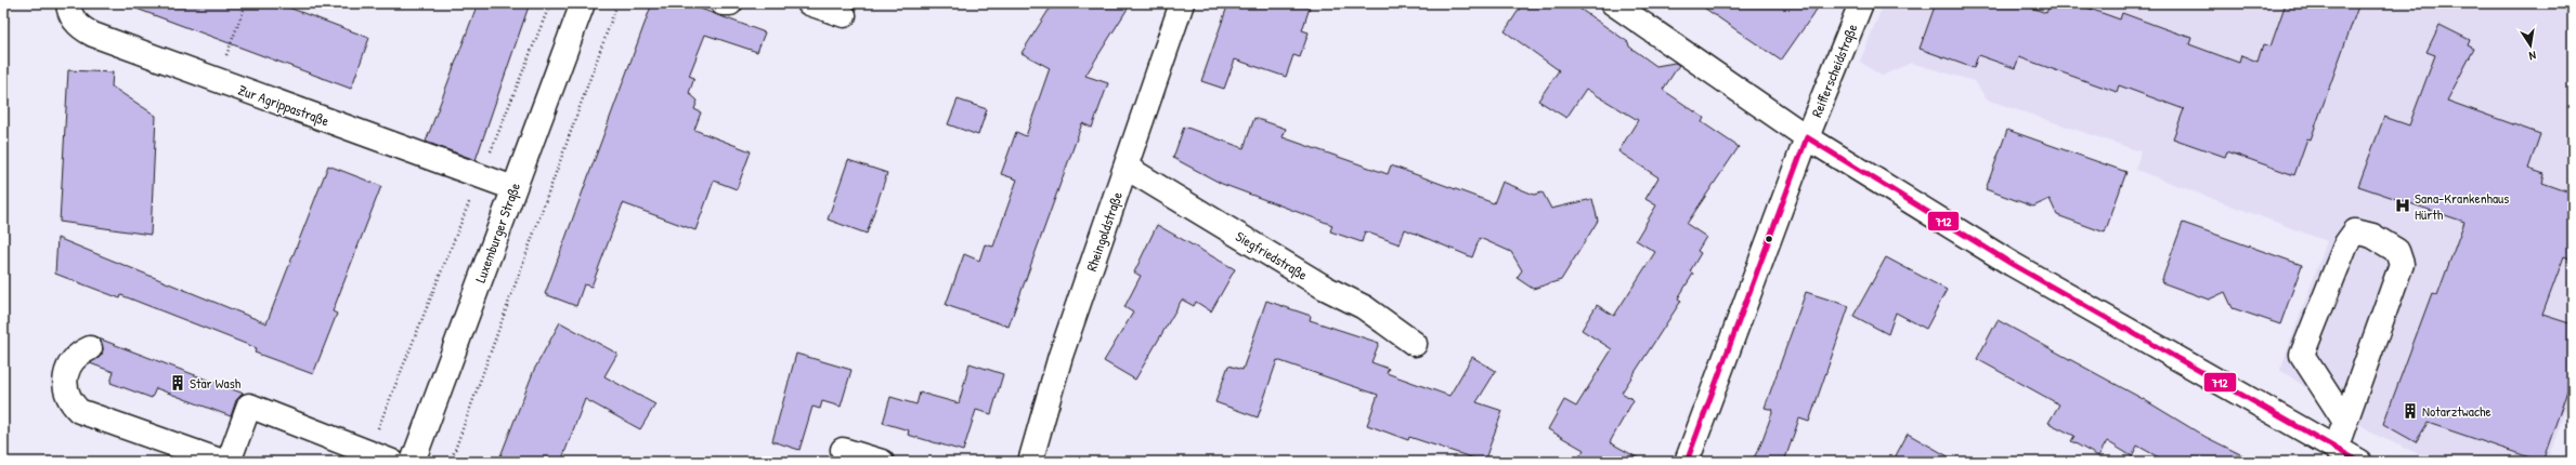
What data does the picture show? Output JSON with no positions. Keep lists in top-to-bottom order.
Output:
{
  "streets": {
    "street": [
      "Reifferscheidstraße",
      "Zur Agrippastraße",
      "Rheingoldstraße",
      "Luxemburger Straße",
      "Siegfriedstraße"
    ]
  },
  "crossings": [
    ["Zur Agrippastraße", "Luxemburger Straße"],
    ["Rheingoldstraße", "Siegfriedstraße"]
  ],
  "places": {
    "hospital": ["Sana-Krankenhaus Hürth"],
    "building": ["Star Wash", "Notarztwache"]
  },
  "lines": ["transit line 712"],
  "north": "bottom"
}
